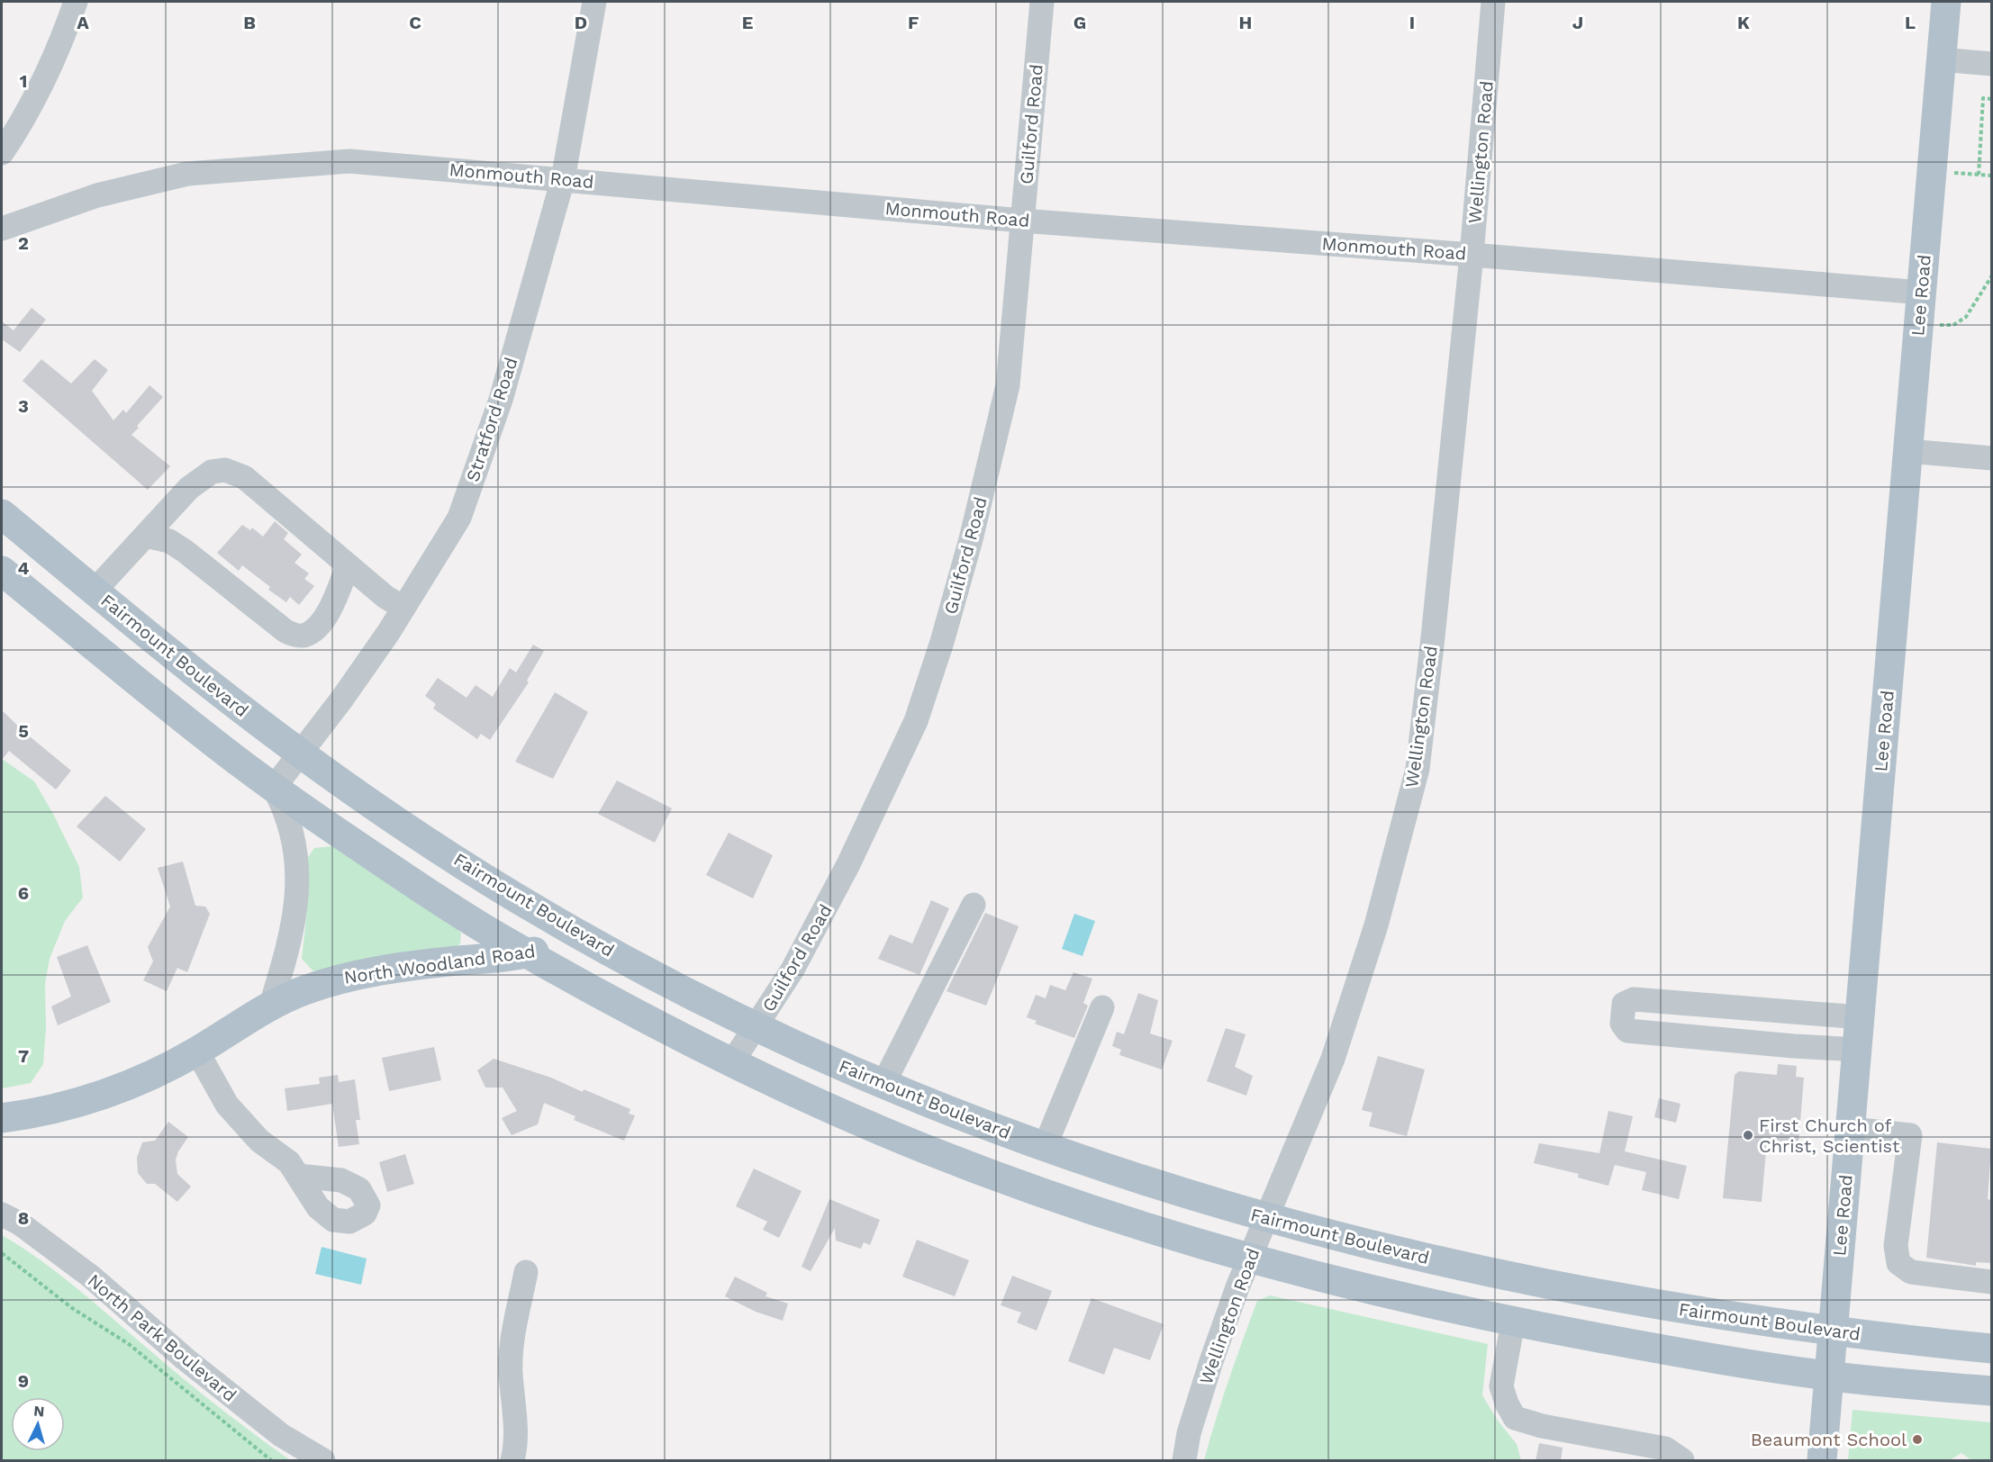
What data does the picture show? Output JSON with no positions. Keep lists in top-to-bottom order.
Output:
{
  "streets": {
    "main road": ["Lee Road", "Fairmount Boulevard", "North Woodland Road"],
    "street": [
      "Guilford Road",
      "Wellington Road",
      "Monmouth Road",
      "Stratford Road",
      "North Park Boulevard"
    ]
  },
  "crossings": [
    ["Guilford Road", "Monmouth Road"],
    ["Guilford Road", "Fairmount Boulevard"],
    ["Wellington Road", "Monmouth Road"],
    ["Wellington Road", "Fairmount Boulevard"],
    ["Monmouth Road", "Lee Road"],
    ["Monmouth Road", "Stratford Road"],
    ["Lee Road", "Fairmount Boulevard"],
    ["Stratford Road", "Fairmount Boulevard"],
    ["Fairmount Boulevard", "North Woodland Road"]
  ],
  "places": ["First Church of Christ, Scientist", "Beaumont School"],
  "north": "top",
  "grid": {
    "columns": [
      "A",
      "B",
      "C",
      "D",
      "E",
      "F",
      "G",
      "H",
      "I",
      "J",
      "K",
      "L"
    ],
    "rows": [
      "1",
      "2",
      "3",
      "4",
      "5",
      "6",
      "7",
      "8",
      "9"
    ]
  }
}
